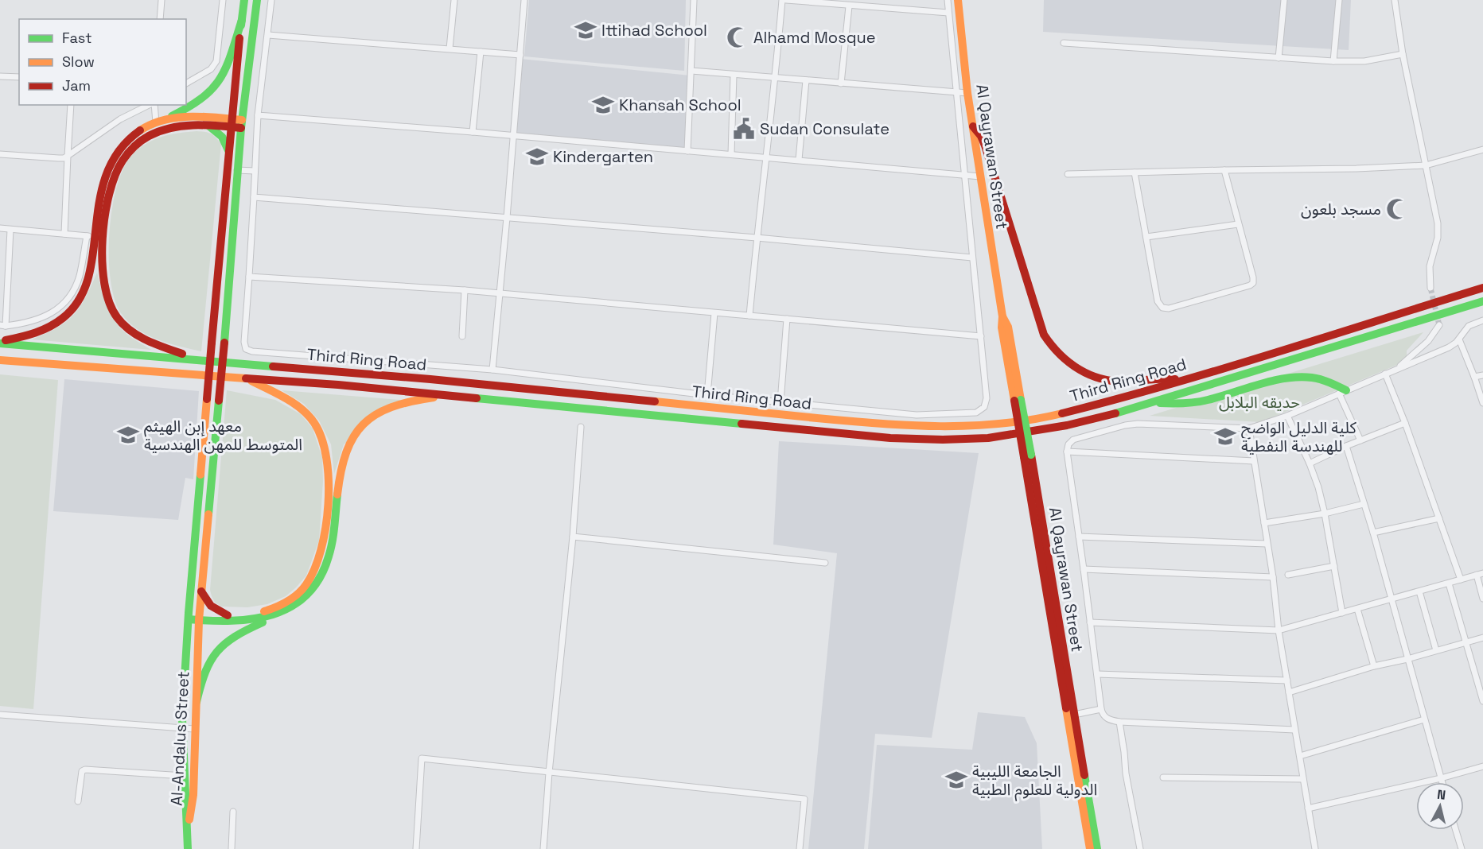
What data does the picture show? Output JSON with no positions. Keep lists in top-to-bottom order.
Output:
{
  "streets": {
    "main road": ["Al Qayrawan Street", "Third Ring Road", "Al-Andalus Street"]
  },
  "parks": ["حديقه البلابل"],
  "places": {
    "school or university": [
      "Ittihad School",
      "Khansah School",
      "Kindergarten",
      "معهد إبن الهيثم المتوسط للمهن الهندسية",
      "كلية الدليل الواضح للهندسة النفطية",
      "الجامعة الليبية الدولية للعلوم الطبية"
    ],
    "mosque": ["Alhamd Mosque", "مسجد بلعون"],
    "public building": ["Sudan Consulate"]
  },
  "legend": ["Fast", "Slow", "Jam"],
  "north": "top"
}
